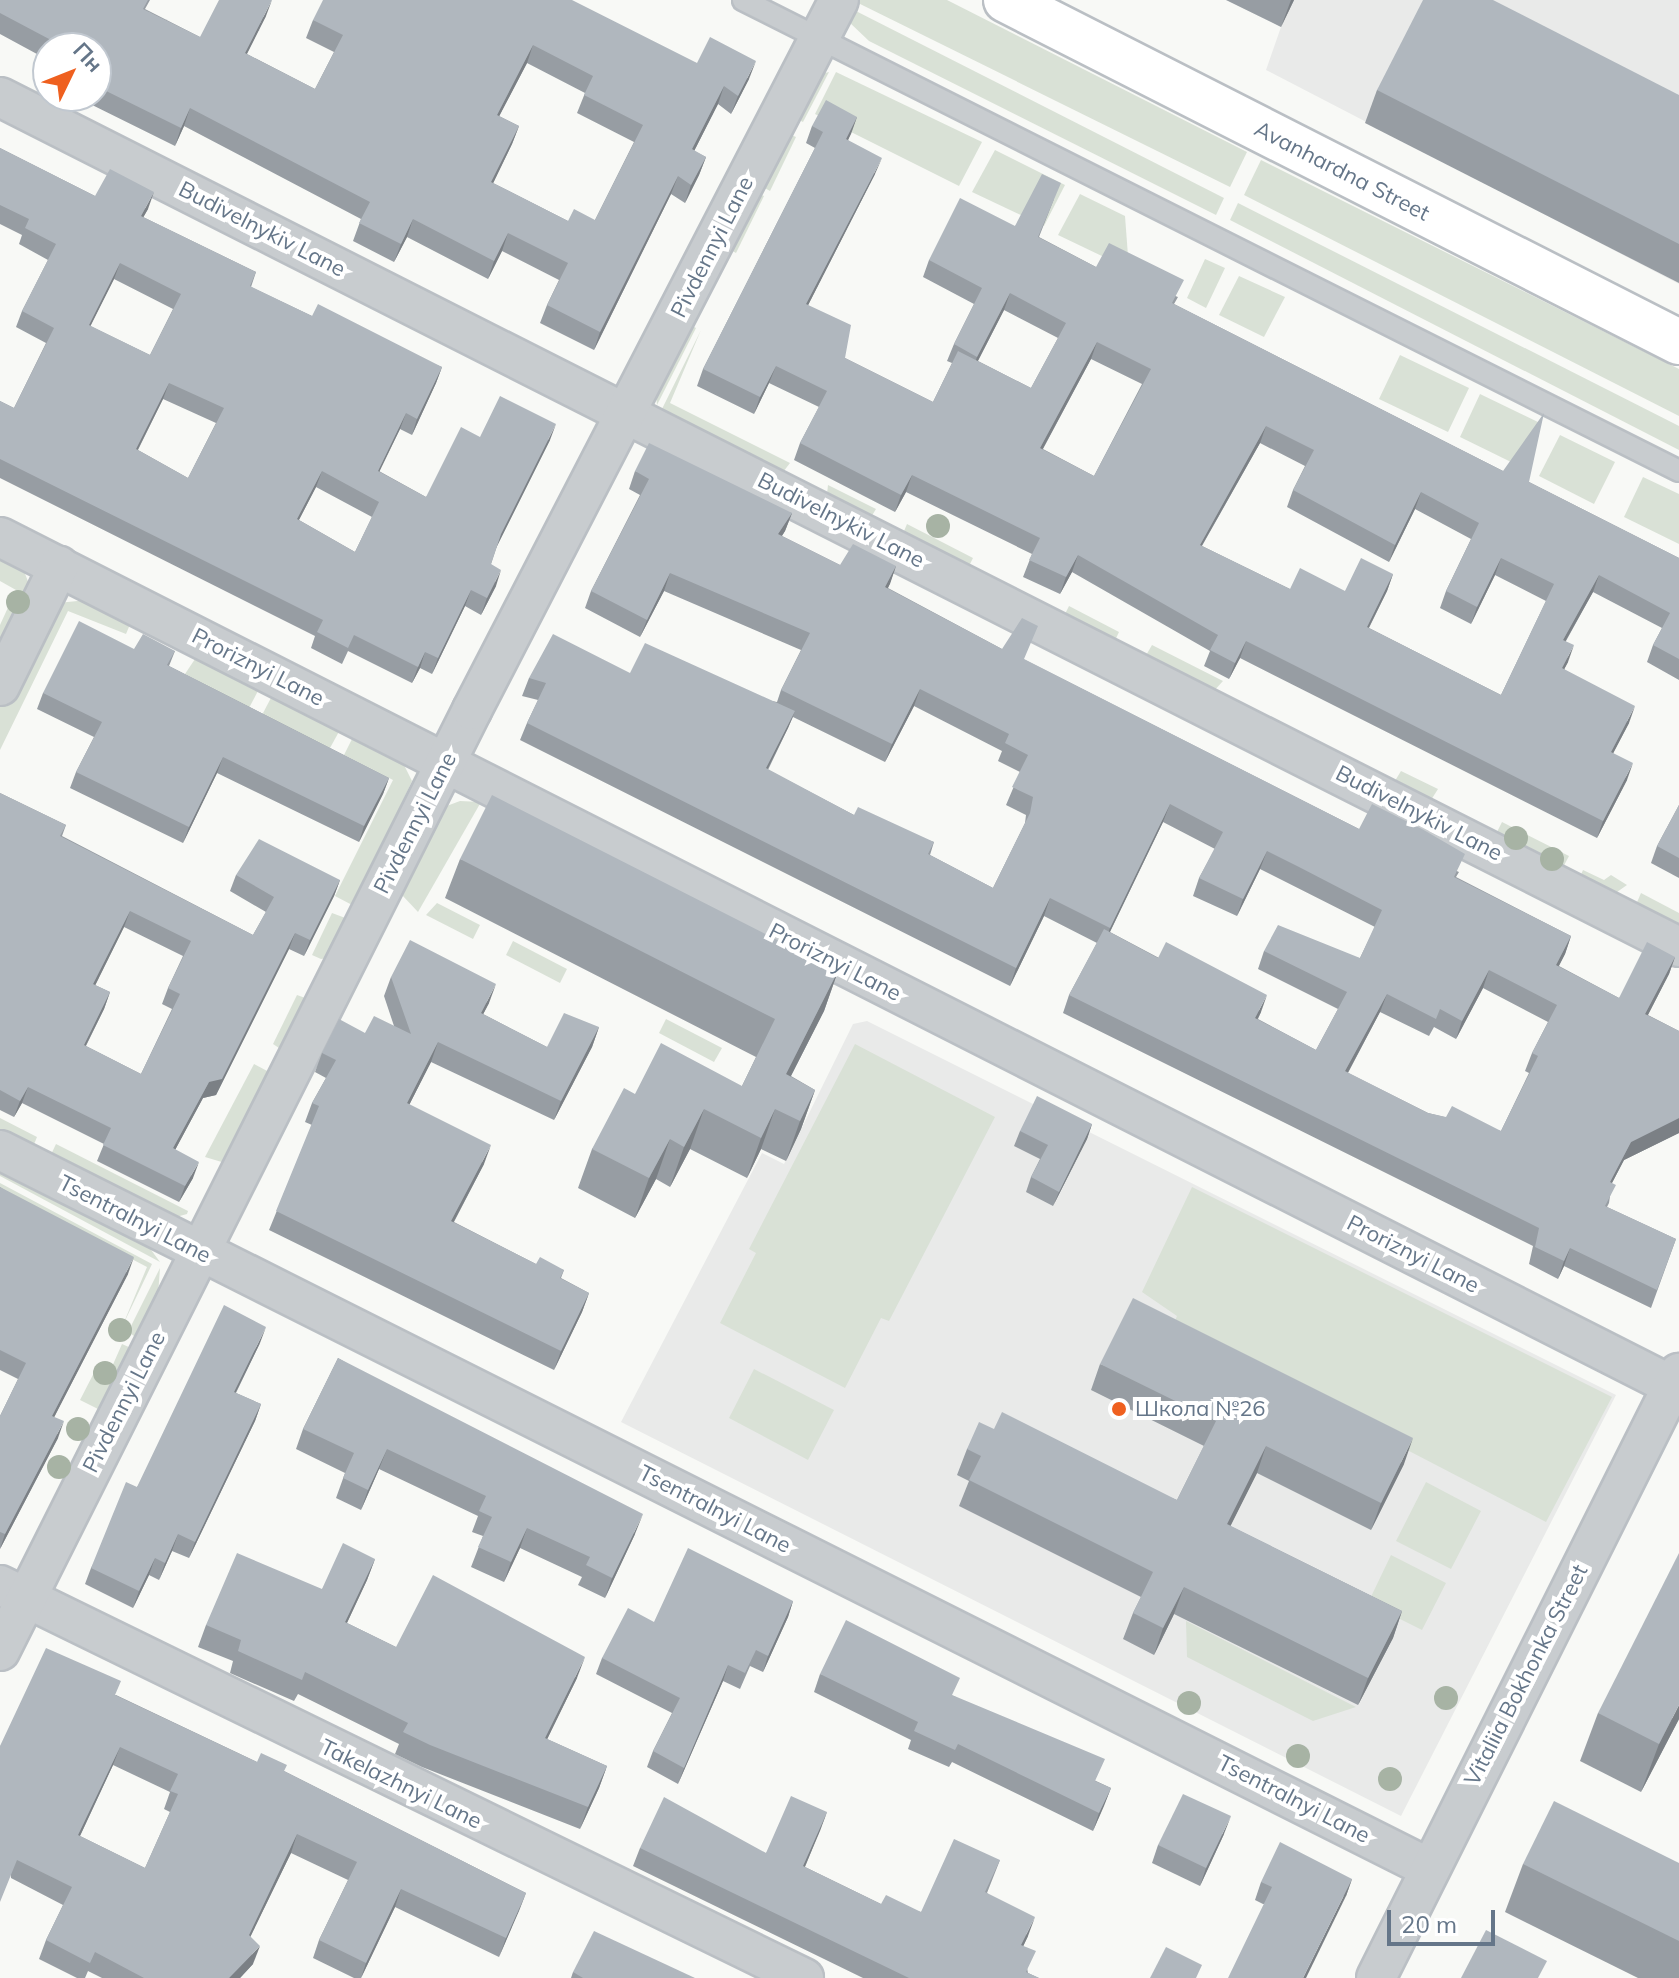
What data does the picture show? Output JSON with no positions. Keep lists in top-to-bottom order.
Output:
{
  "streets": {
    "street": [
      "Avanhardna Street",
      "Budivelnykiv Lane",
      "Pivdennyi Lane",
      "Proriznyi Lane",
      "Tsentralnyi Lane",
      "Vitaliia Bokhonka Street",
      "Takelazhnyi Lane"
    ]
  },
  "crossings": [
    ["Budivelnykiv Lane", "Pivdennyi Lane"],
    ["Pivdennyi Lane", "Proriznyi Lane"],
    ["Pivdennyi Lane", "Tsentralnyi Lane"],
    ["Pivdennyi Lane", "Takelazhnyi Lane"],
    ["Proriznyi Lane", "Vitaliia Bokhonka Street"],
    ["Tsentralnyi Lane", "Vitaliia Bokhonka Street"]
  ],
  "places": ["Школа №26"],
  "scale_bar": "20 m",
  "north": "top right"
}
